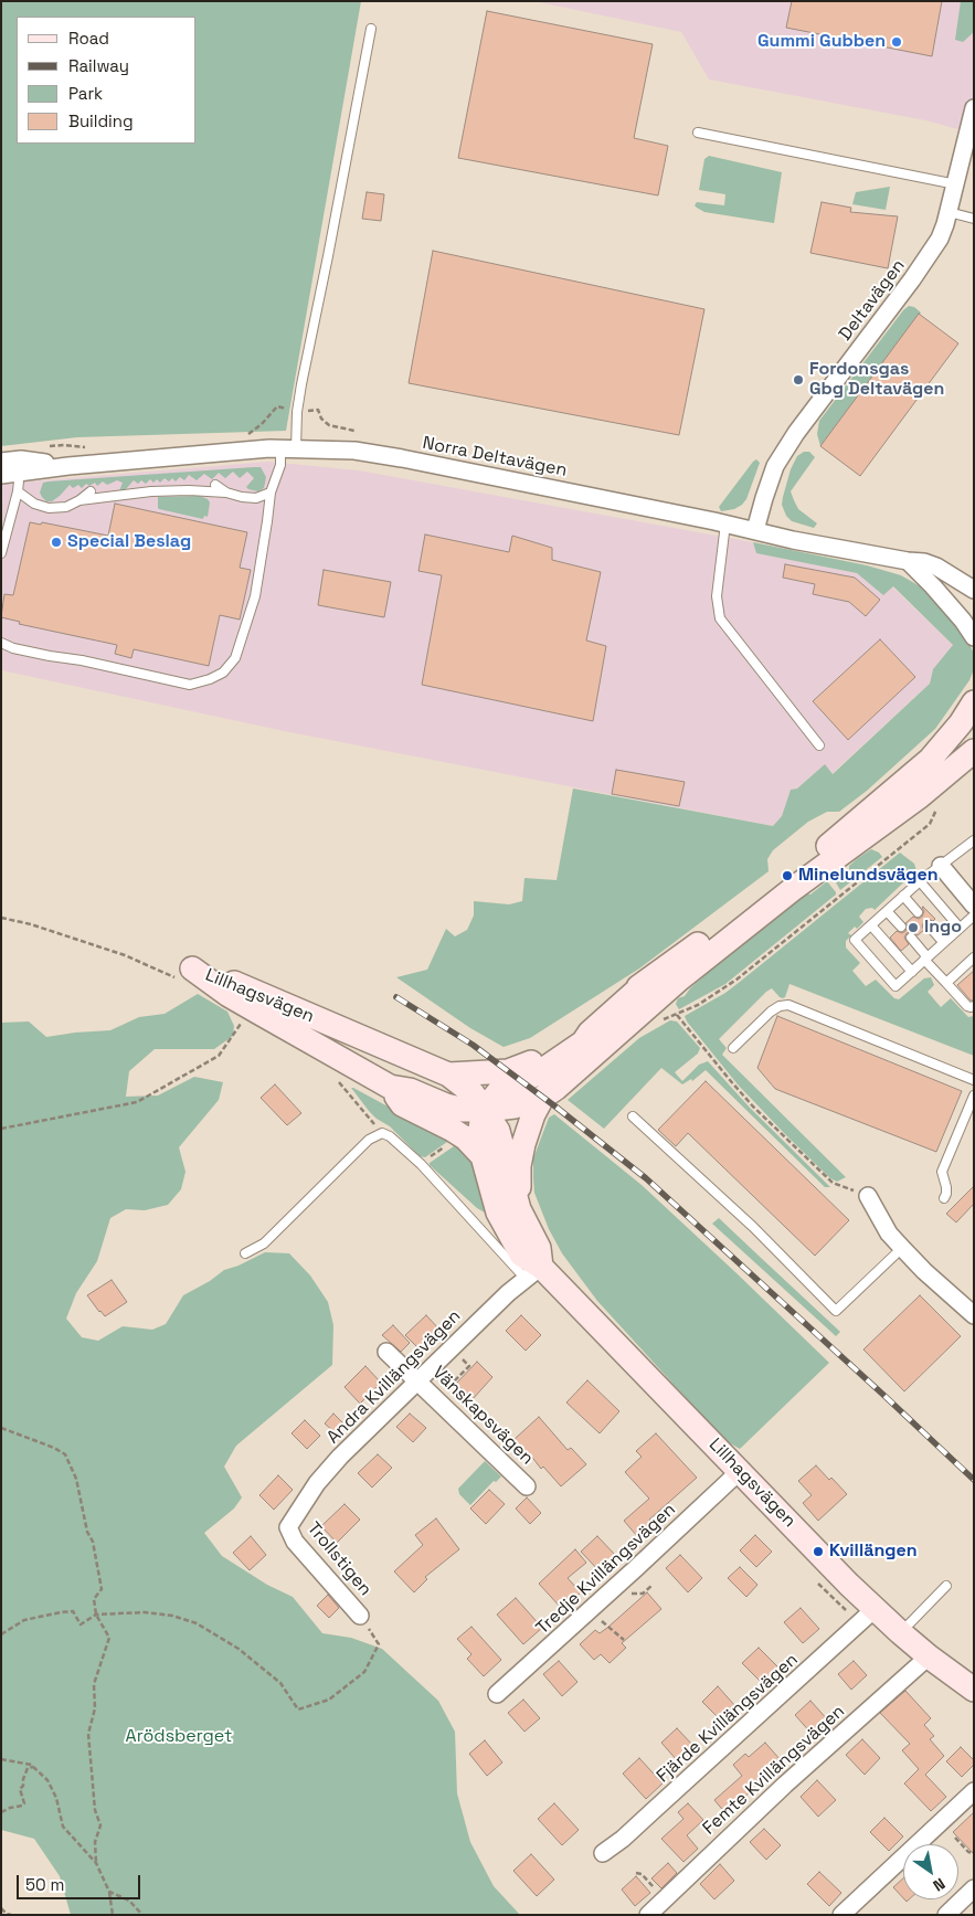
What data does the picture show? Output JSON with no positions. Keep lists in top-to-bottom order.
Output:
{
  "streets": {
    "main road": ["Lillhagsvägen"],
    "street": [
      "Deltavägen",
      "Norra Deltavägen",
      "Andra Kvillängsvägen",
      "Vänskapsvägen",
      "Trollstigen",
      "Tredje Kvillängsvägen",
      "Fjärde Kvillängsvägen",
      "Femte Kvillängsvägen"
    ]
  },
  "crossings": [
    ["Deltavägen", "Norra Deltavägen"],
    ["Lillhagsvägen", "Andra Kvillängsvägen"],
    ["Lillhagsvägen", "Tredje Kvillängsvägen"],
    ["Lillhagsvägen", "Fjärde Kvillängsvägen"],
    ["Lillhagsvägen", "Femte Kvillängsvägen"],
    ["Andra Kvillängsvägen", "Vänskapsvägen"],
    ["Andra Kvillängsvägen", "Trollstigen"]
  ],
  "parks": ["Arödsberget"],
  "places": [
    "Gummi Gubben",
    "Fordonsgas Gbg Deltavägen",
    "Special Beslag",
    "Minelundsvägen",
    "Ingo",
    "Kvillängen"
  ],
  "legend": [
    "Road",
    "Railway",
    "Park",
    "Building"
  ],
  "scale_bar": "50 m",
  "north": "bottom right"
}
